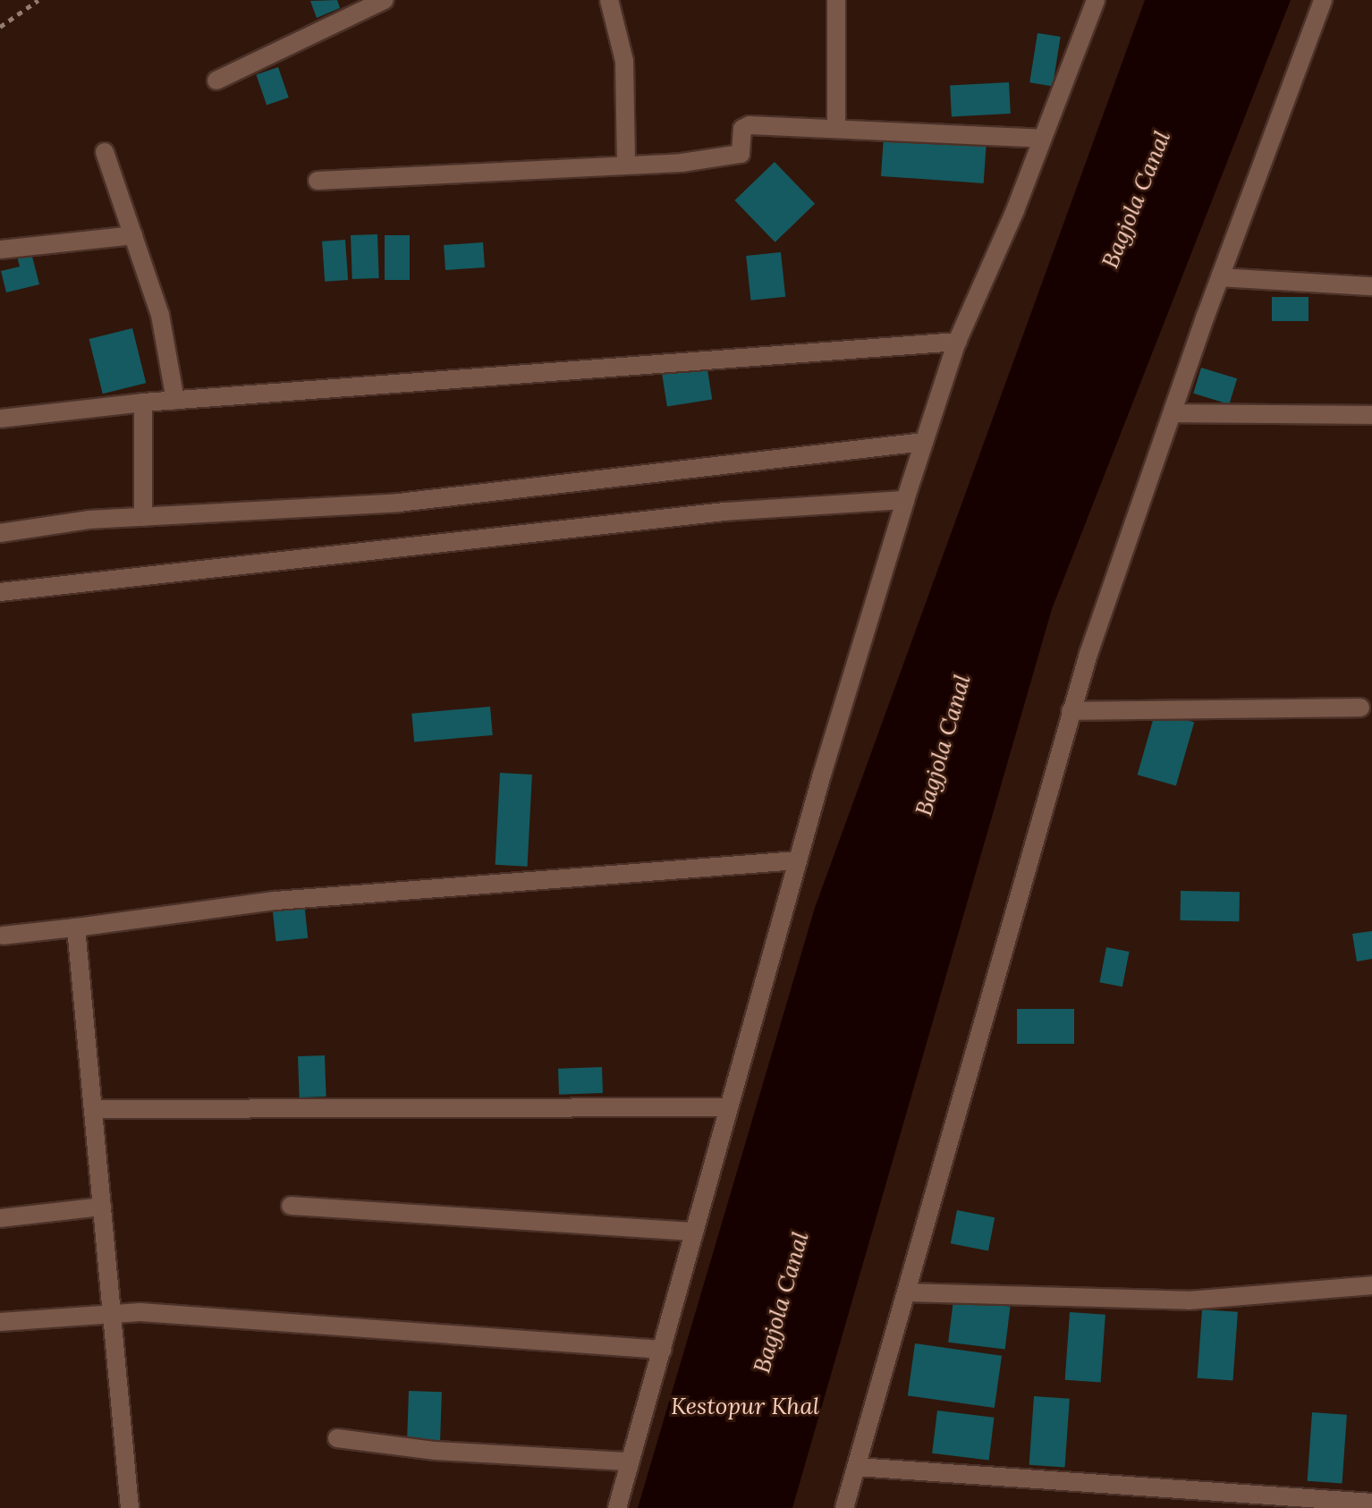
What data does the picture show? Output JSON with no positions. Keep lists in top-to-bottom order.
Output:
{
  "water": ["Bagjola Canal", "Kestopur Khal"]
}
